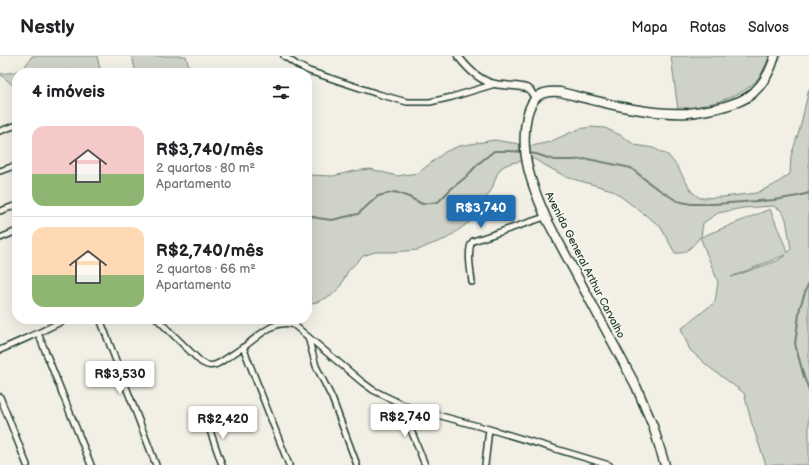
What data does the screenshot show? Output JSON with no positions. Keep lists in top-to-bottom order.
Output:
{
  "streets": {
    "main road": ["Avenida General Arthur Carvalho"]
  },
  "page": {
    "header": "Nestly",
    "nav": ["Mapa", "Rotas", "Salvos"],
    "heading": "4 imóveis",
    "list": [
      {
        "name": "R$3,740/mês",
        "note": "2 quartos · 80 m² · Apartamento"
      },
      {
        "name": "R$2,740/mês",
        "note": "2 quartos · 66 m² · Apartamento"
      }
    ],
    "price": [
      "R$3,740",
      "R$3,530",
      "R$2,740",
      "R$2,420"
    ]
  }
}
